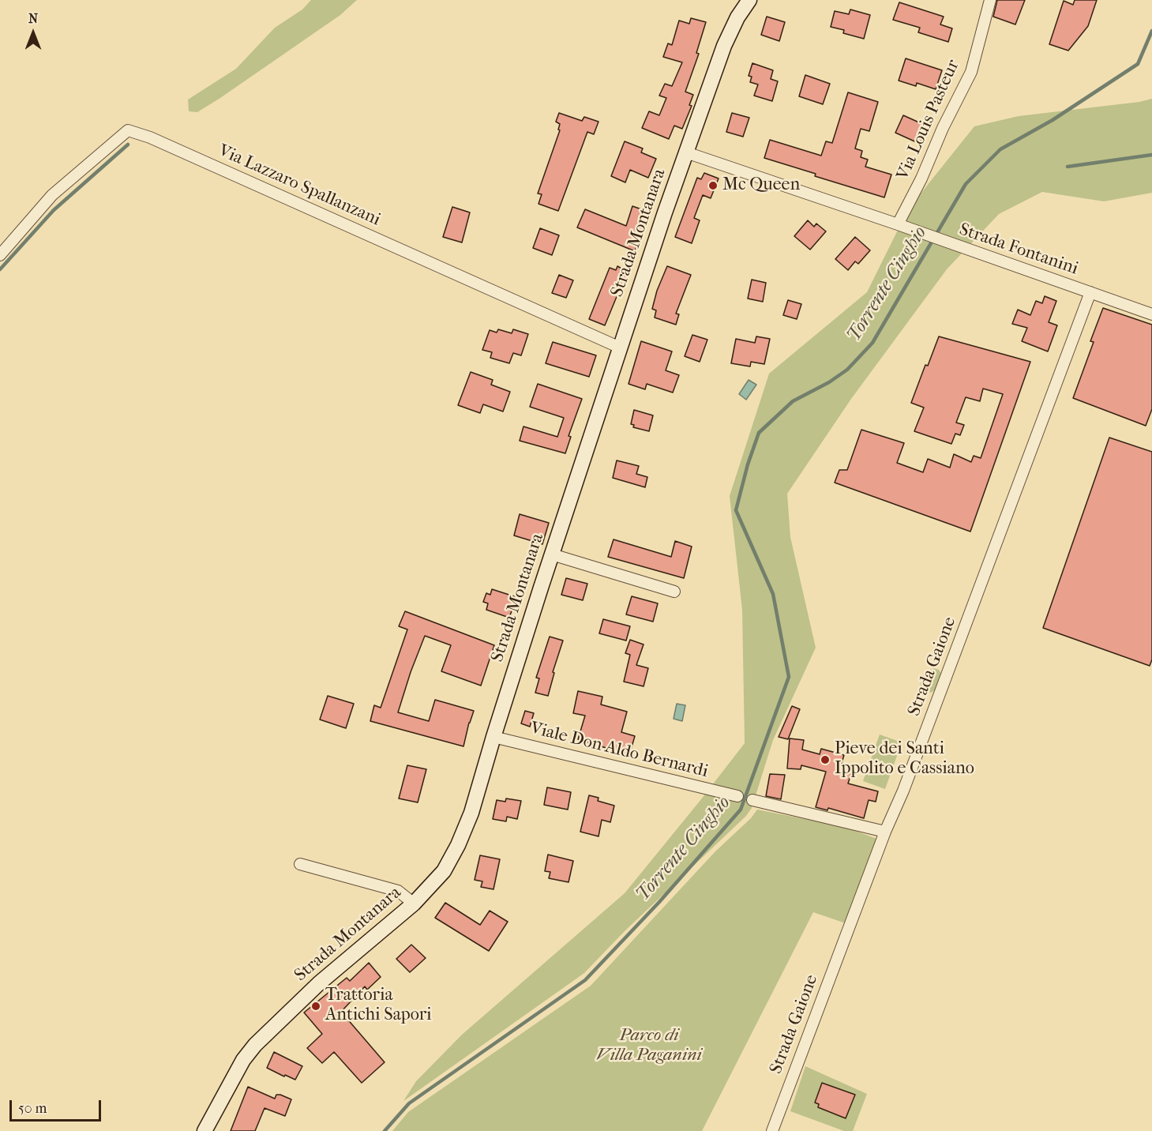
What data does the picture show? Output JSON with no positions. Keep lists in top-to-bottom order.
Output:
{
  "streets": {
    "main road": ["Strada Montanara"],
    "street": [
      "Via Louis Pasteur",
      "Via Lazzaro Spallanzani",
      "Strada Fontanini",
      "Strada Gaione",
      "Viale Don Aldo Bernardi"
    ]
  },
  "crossings": [
    ["Via Louis Pasteur", "Strada Fontanini"],
    ["Via Lazzaro Spallanzani", "Strada Montanara"],
    ["Strada Montanara", "Strada Fontanini"],
    ["Strada Montanara", "Viale Don Aldo Bernardi"],
    ["Strada Fontanini", "Strada Gaione"]
  ],
  "water": ["Torrente Cinghio"],
  "parks": ["Parco di Villa Paganini"],
  "places": ["Mc Queen", "Pieve dei Santi Ippolito e Cassiano", "Trattoria Antichi Sapori"],
  "scale_bar": "50 m",
  "north": "top"
}
